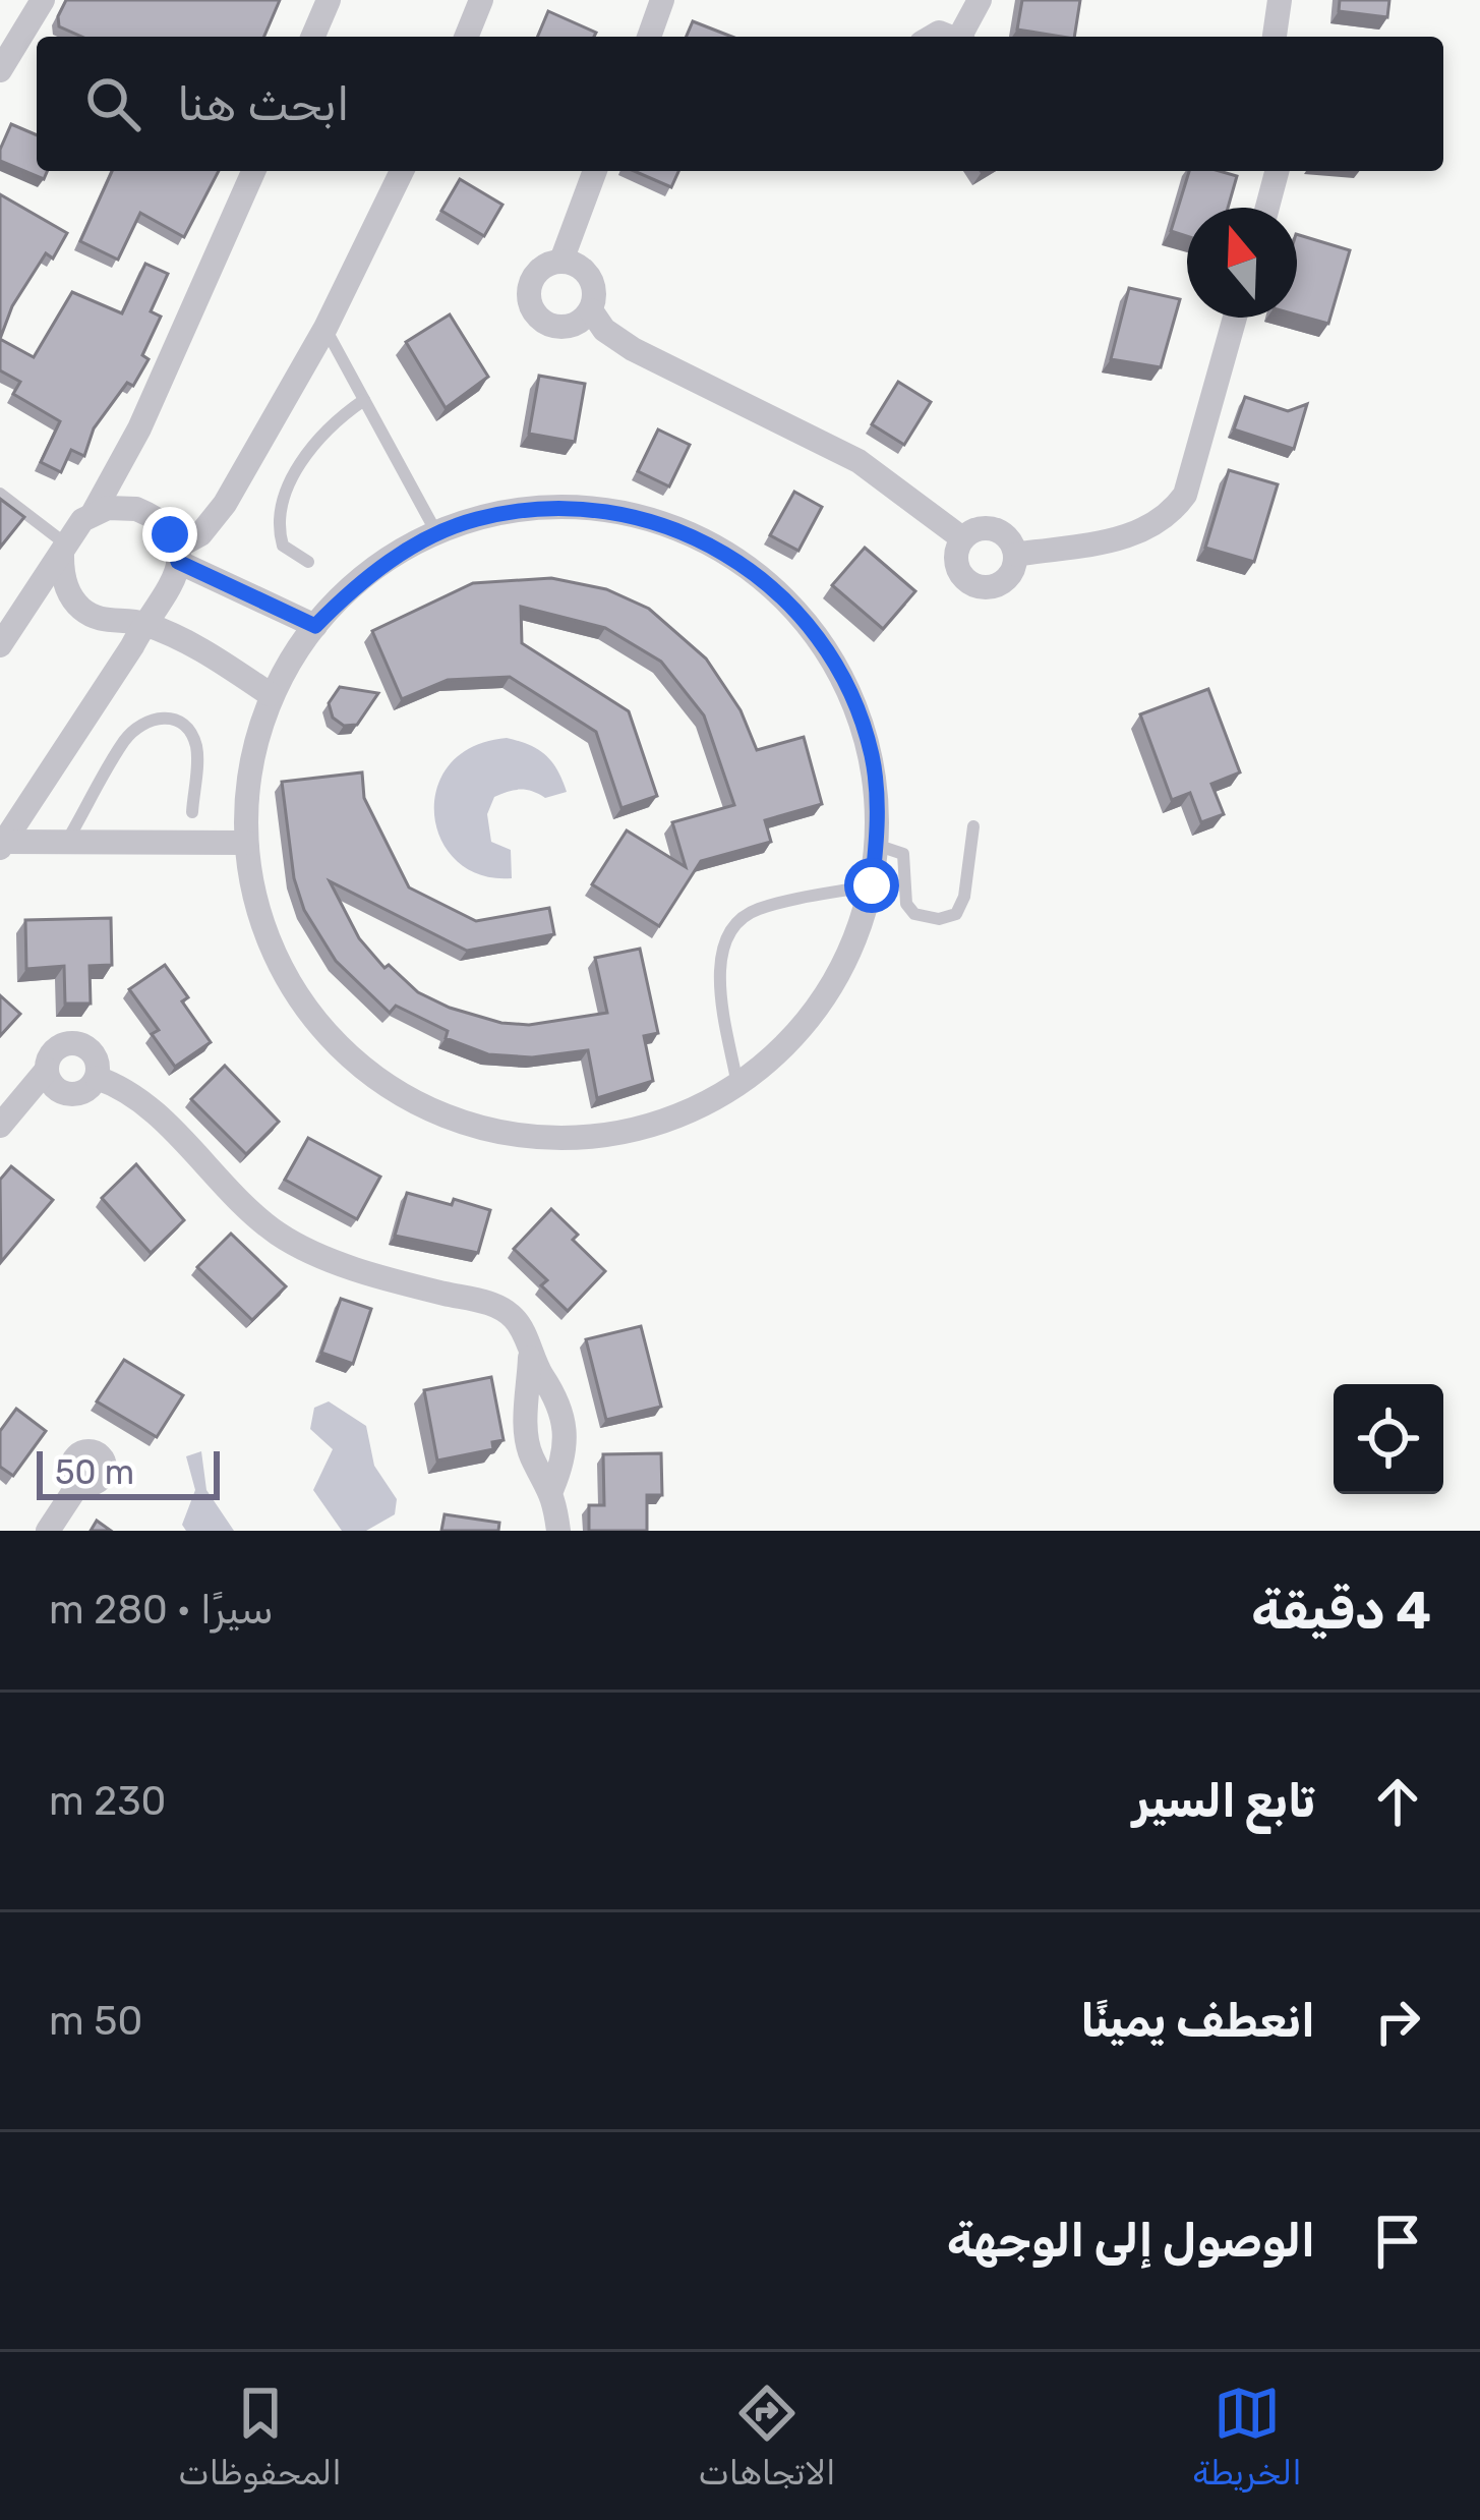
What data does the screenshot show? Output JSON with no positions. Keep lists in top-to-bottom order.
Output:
{
  "scale_bar": "50 m",
  "north": "top",
  "page": {
    "search": "ابحث هنا",
    "scale": "50 m",
    "heading": ["4 دقيقة", "سيرًا · 280 m"],
    "list": [
      ["تابع السير", "230 m"],
      ["انعطف يمينًا", "50 m"],
      "الوصول إلى الوجهة"
    ],
    "nav": ["الخريطة", "الاتجاهات", "المحفوظات"]
  }
}
